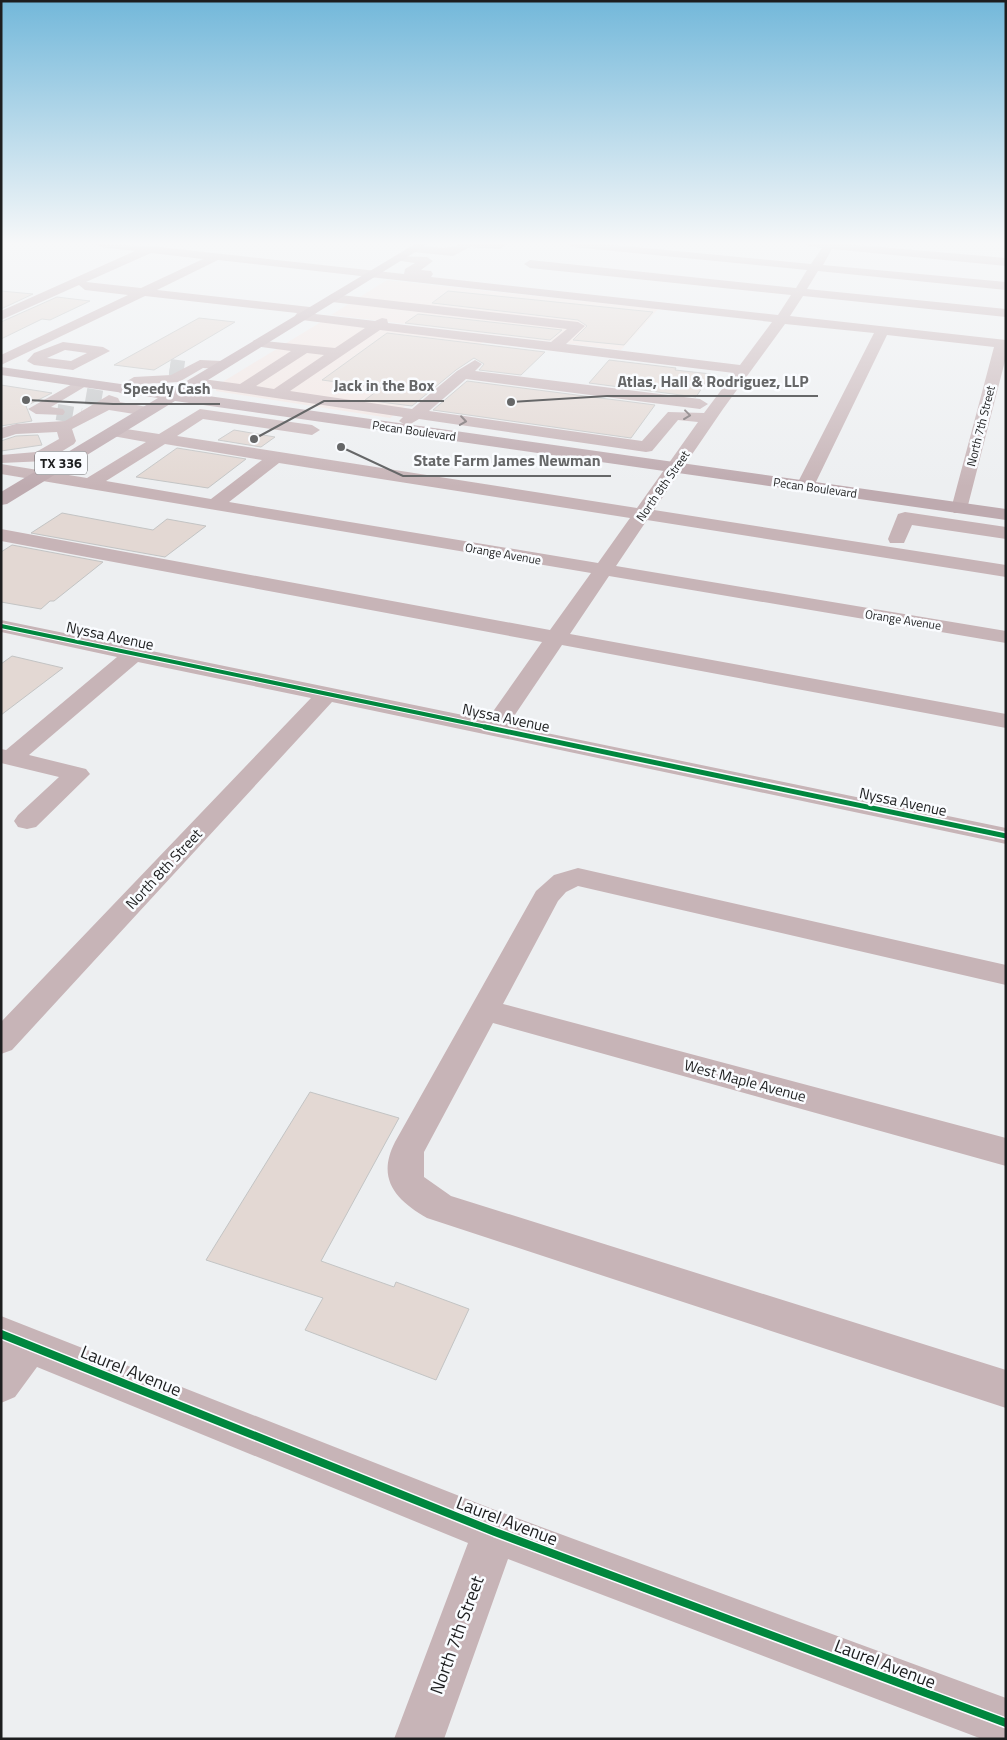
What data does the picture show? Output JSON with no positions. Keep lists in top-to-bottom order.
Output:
{
  "streets": {
    "main road": ["Pecan Boulevard", "TX 336"],
    "street": [
      "North 7th Street",
      "North 8th Street",
      "Orange Avenue",
      "Nyssa Avenue",
      "West Maple Avenue",
      "Laurel Avenue"
    ]
  },
  "crossings": [
    ["North 7th Street", "Pecan Boulevard"],
    ["North 7th Street", "Laurel Avenue"],
    ["Pecan Boulevard", "TX 336"],
    ["Pecan Boulevard", "North 8th Street"],
    ["TX 336", "Orange Avenue"],
    ["North 8th Street", "Orange Avenue"],
    ["North 8th Street", "Nyssa Avenue"]
  ],
  "places": [
    "Speedy Cash",
    "Atlas, Hall & Rodriguez, LLP",
    "Jack in the Box",
    "State Farm James Newman"
  ]
}
